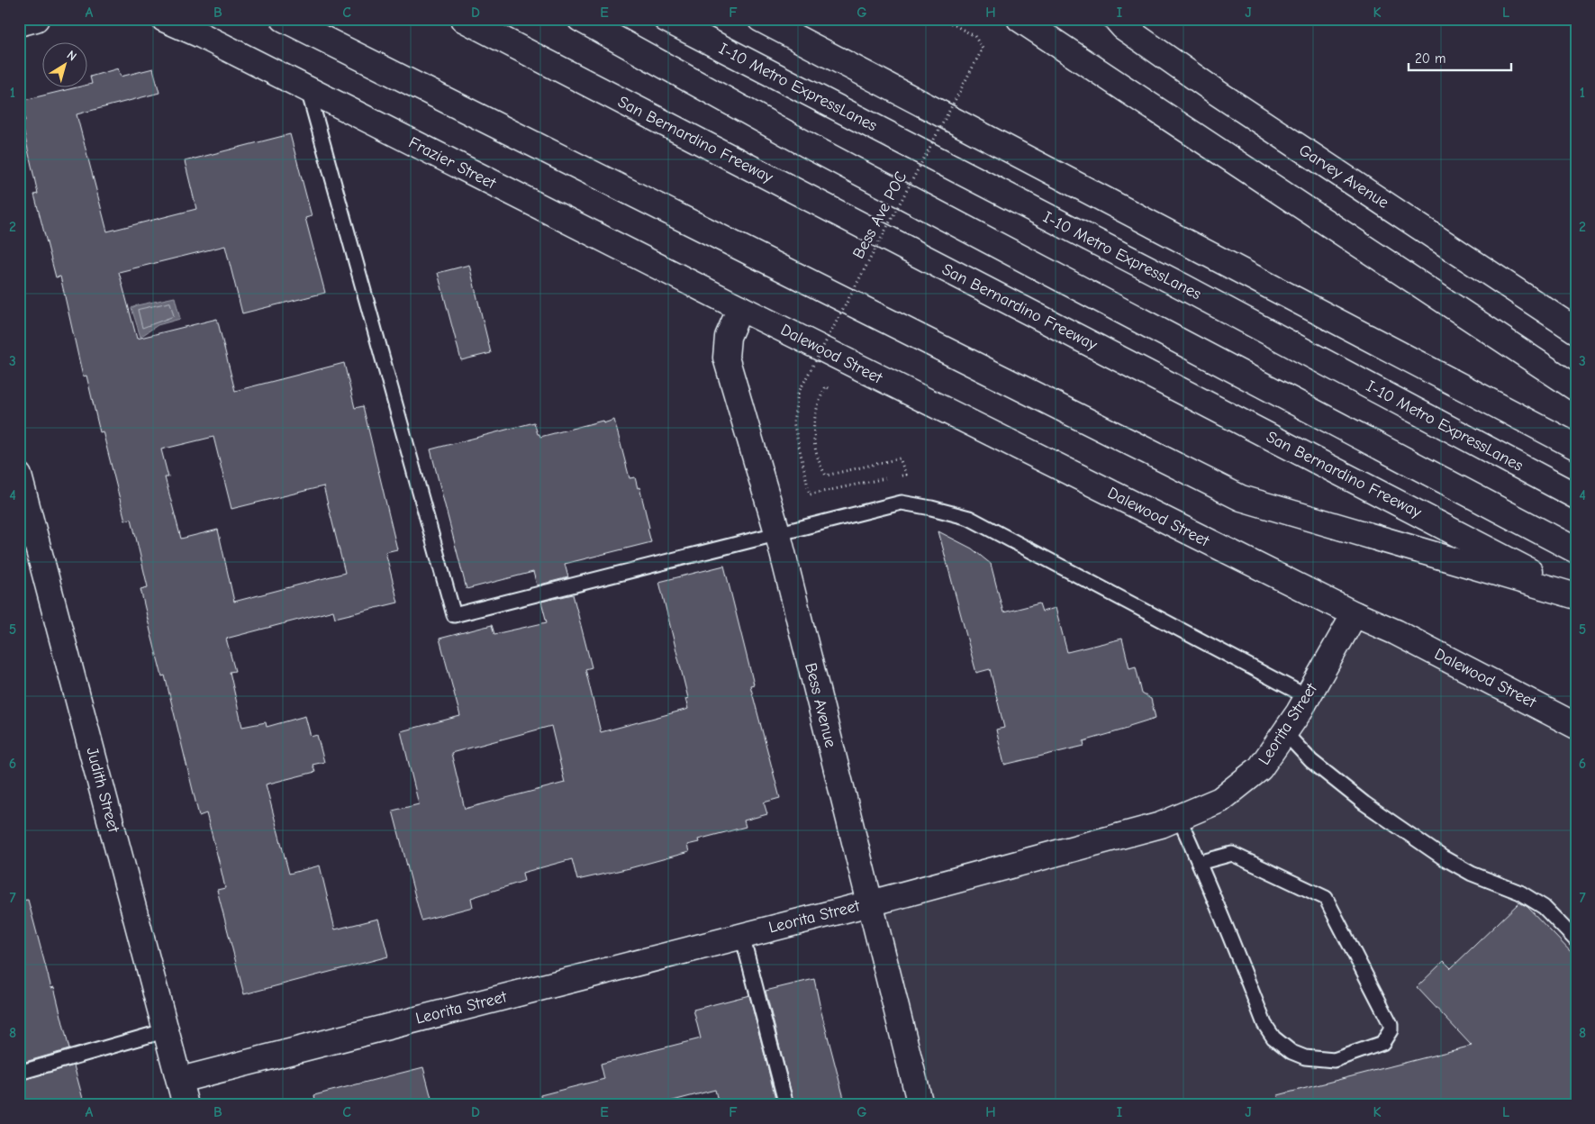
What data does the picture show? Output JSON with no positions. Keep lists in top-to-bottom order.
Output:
{
  "streets": {
    "main road": [
      "I-10 Metro ExpressLanes",
      "San Bernardino Freeway",
      "Frazier Street",
      "Garvey Avenue",
      "Dalewood Street",
      "Bess Avenue",
      "Leorita Street",
      "Judith Street"
    ],
    "path": ["Bess Ave POC"]
  },
  "crossings": [
    ["Frazier Street", "Dalewood Street"],
    ["Frazier Street", "Bess Avenue"],
    ["Dalewood Street", "Bess Avenue"],
    ["Dalewood Street", "Leorita Street"],
    ["Bess Avenue", "Leorita Street"],
    ["Leorita Street", "Judith Street"]
  ],
  "scale_bar": "20 m",
  "north": "top right",
  "grid": {
    "columns": [
      "A",
      "B",
      "C",
      "D",
      "E",
      "F",
      "G",
      "H",
      "I",
      "J",
      "K",
      "L"
    ],
    "rows": [
      "1",
      "2",
      "3",
      "4",
      "5",
      "6",
      "7",
      "8"
    ]
  }
}
